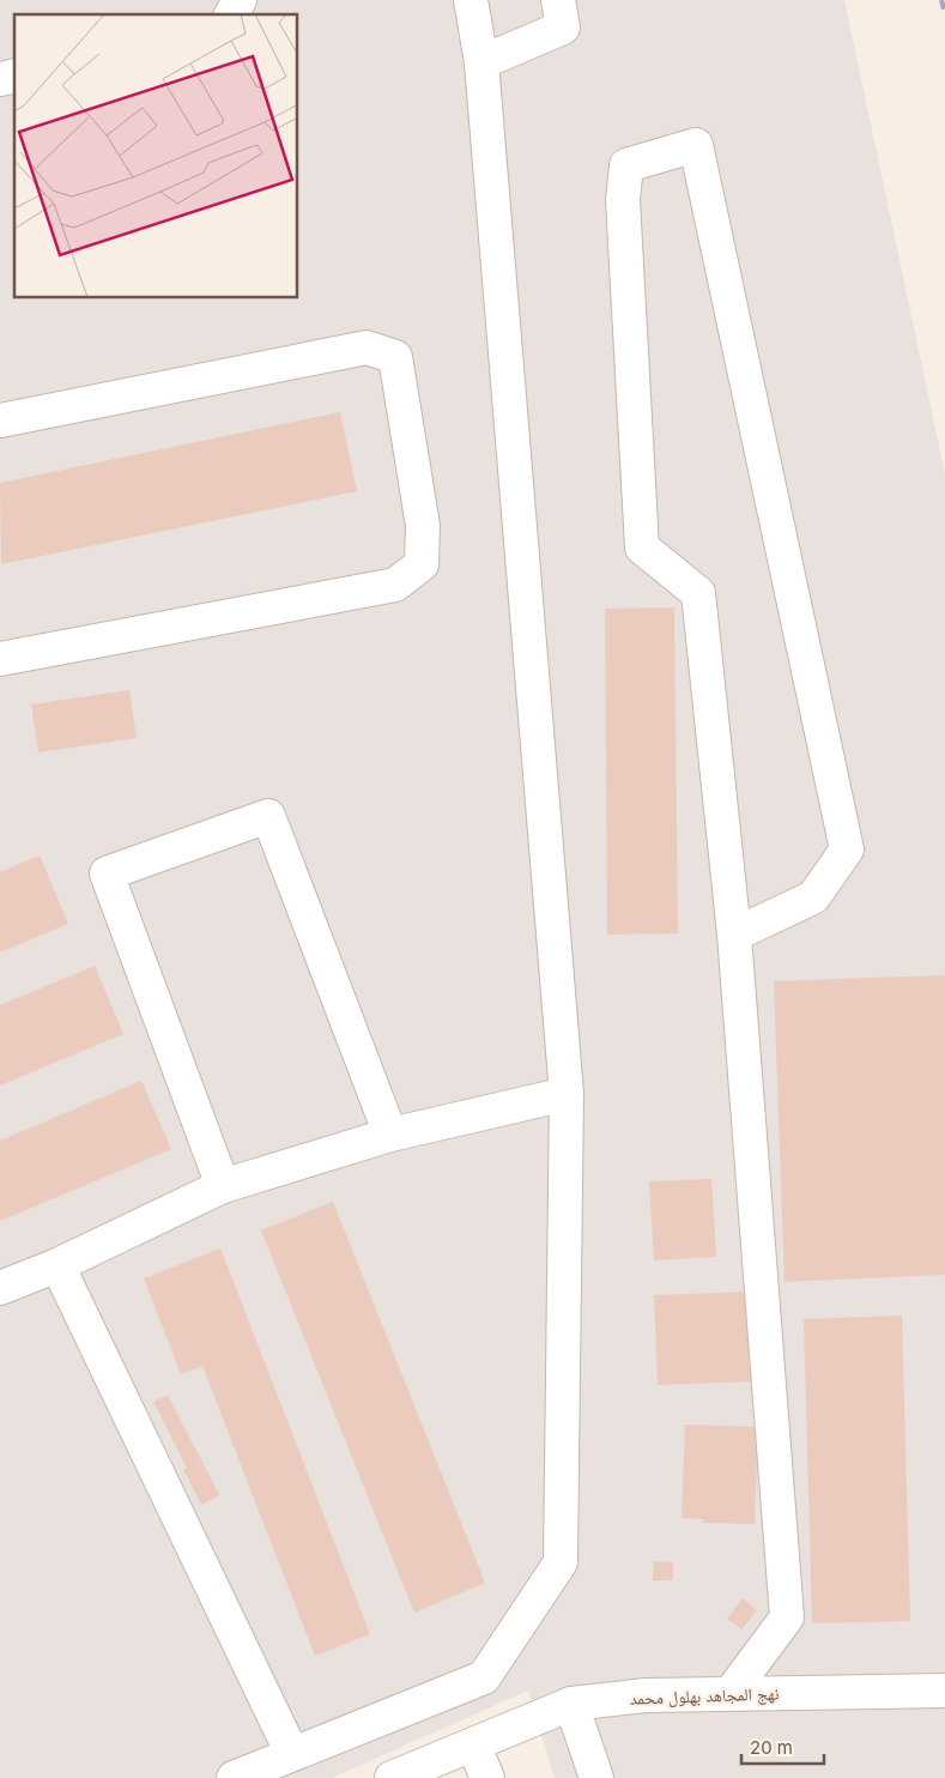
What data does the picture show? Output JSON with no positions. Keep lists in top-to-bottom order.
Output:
{
  "streets": {
    "street": ["نهج المجاهد بهلول محمد"]
  },
  "scale_bar": "20 m"
}
